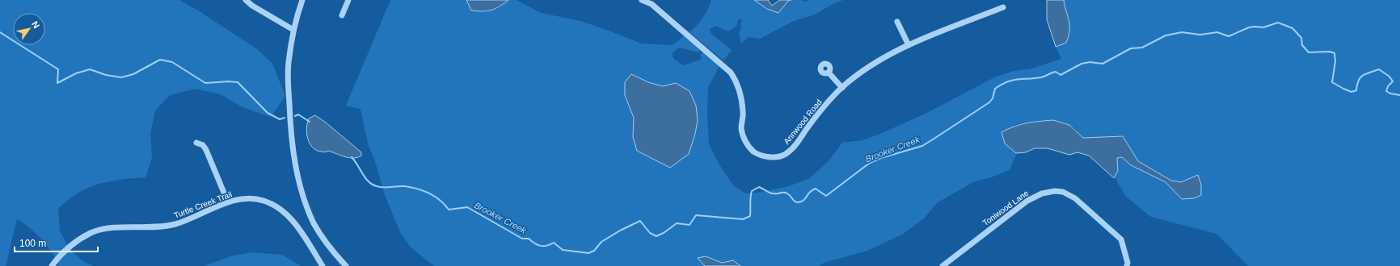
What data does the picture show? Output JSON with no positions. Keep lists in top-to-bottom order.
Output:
{
  "streets": {
    "street": ["Annwood Road", "Turtle Creek Trail", "Toniwood Lane"]
  },
  "water": ["Brooker Creek"],
  "scale_bar": "100 m",
  "north": "top right"
}
